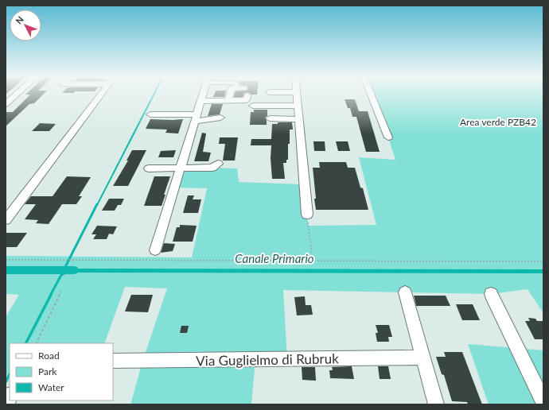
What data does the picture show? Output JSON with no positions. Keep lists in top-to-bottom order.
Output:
{
  "streets": {
    "street": ["Via Guglielmo di Rubruk"]
  },
  "water": ["Canale Primario"],
  "parks": ["Area verde PZB42"],
  "legend": ["Road", "Park", "Water"],
  "north": "top left"
}
